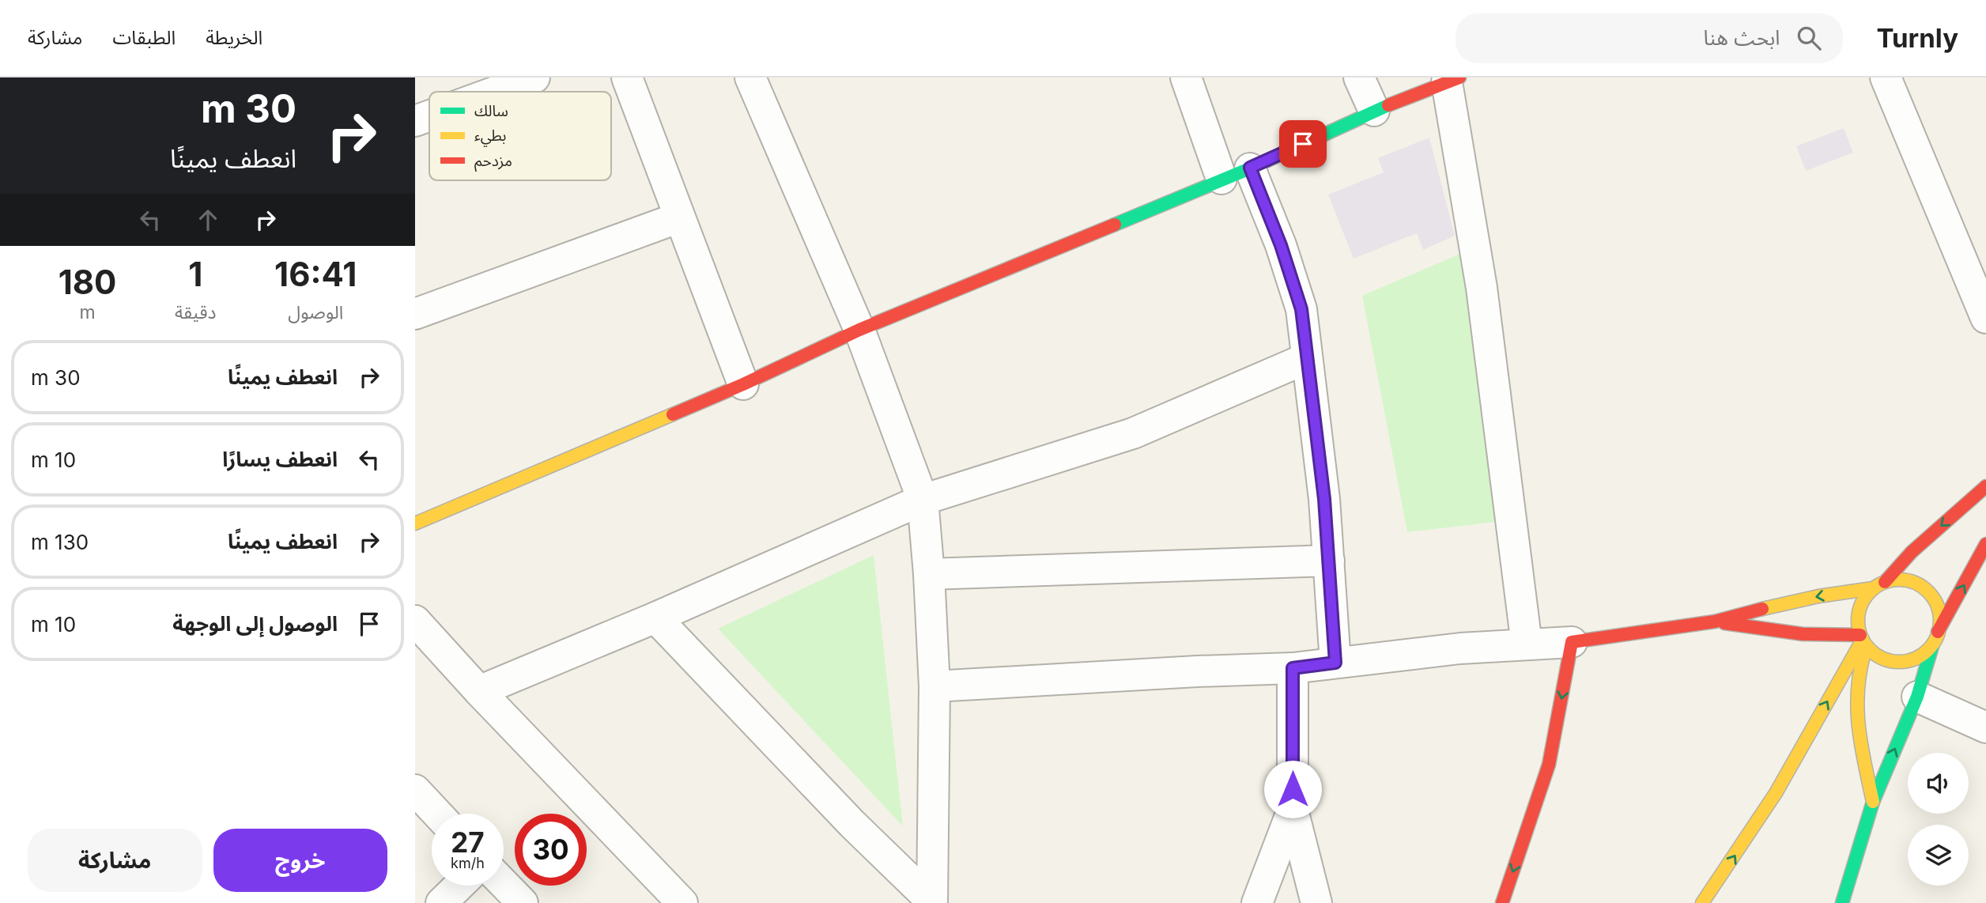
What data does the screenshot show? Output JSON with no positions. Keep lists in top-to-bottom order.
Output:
{
  "legend": ["سالك", "بطيء", "مزدحم"],
  "page": {
    "header": "Turnly",
    "search": "ابحث هنا",
    "nav": ["الخريطة", "الطبقات", "مشاركة"],
    "turn": ["30 m", "انعطف يمينًا"],
    "eta": [
      "16:41",
      "الوصول",
      "1",
      "دقيقة",
      "180",
      "m"
    ],
    "list": [
      {
        "name": "انعطف يمينًا",
        "value": "30 m"
      },
      {
        "name": "انعطف يسارًا",
        "value": "10 m"
      },
      {
        "name": "انعطف يمينًا",
        "value": "130 m"
      },
      {
        "name": "الوصول إلى الوجهة",
        "value": "10 m"
      }
    ],
    "speed": "27 km/h",
    "limit": "30",
    "buttons": ["خروج", "مشاركة"]
  }
}
